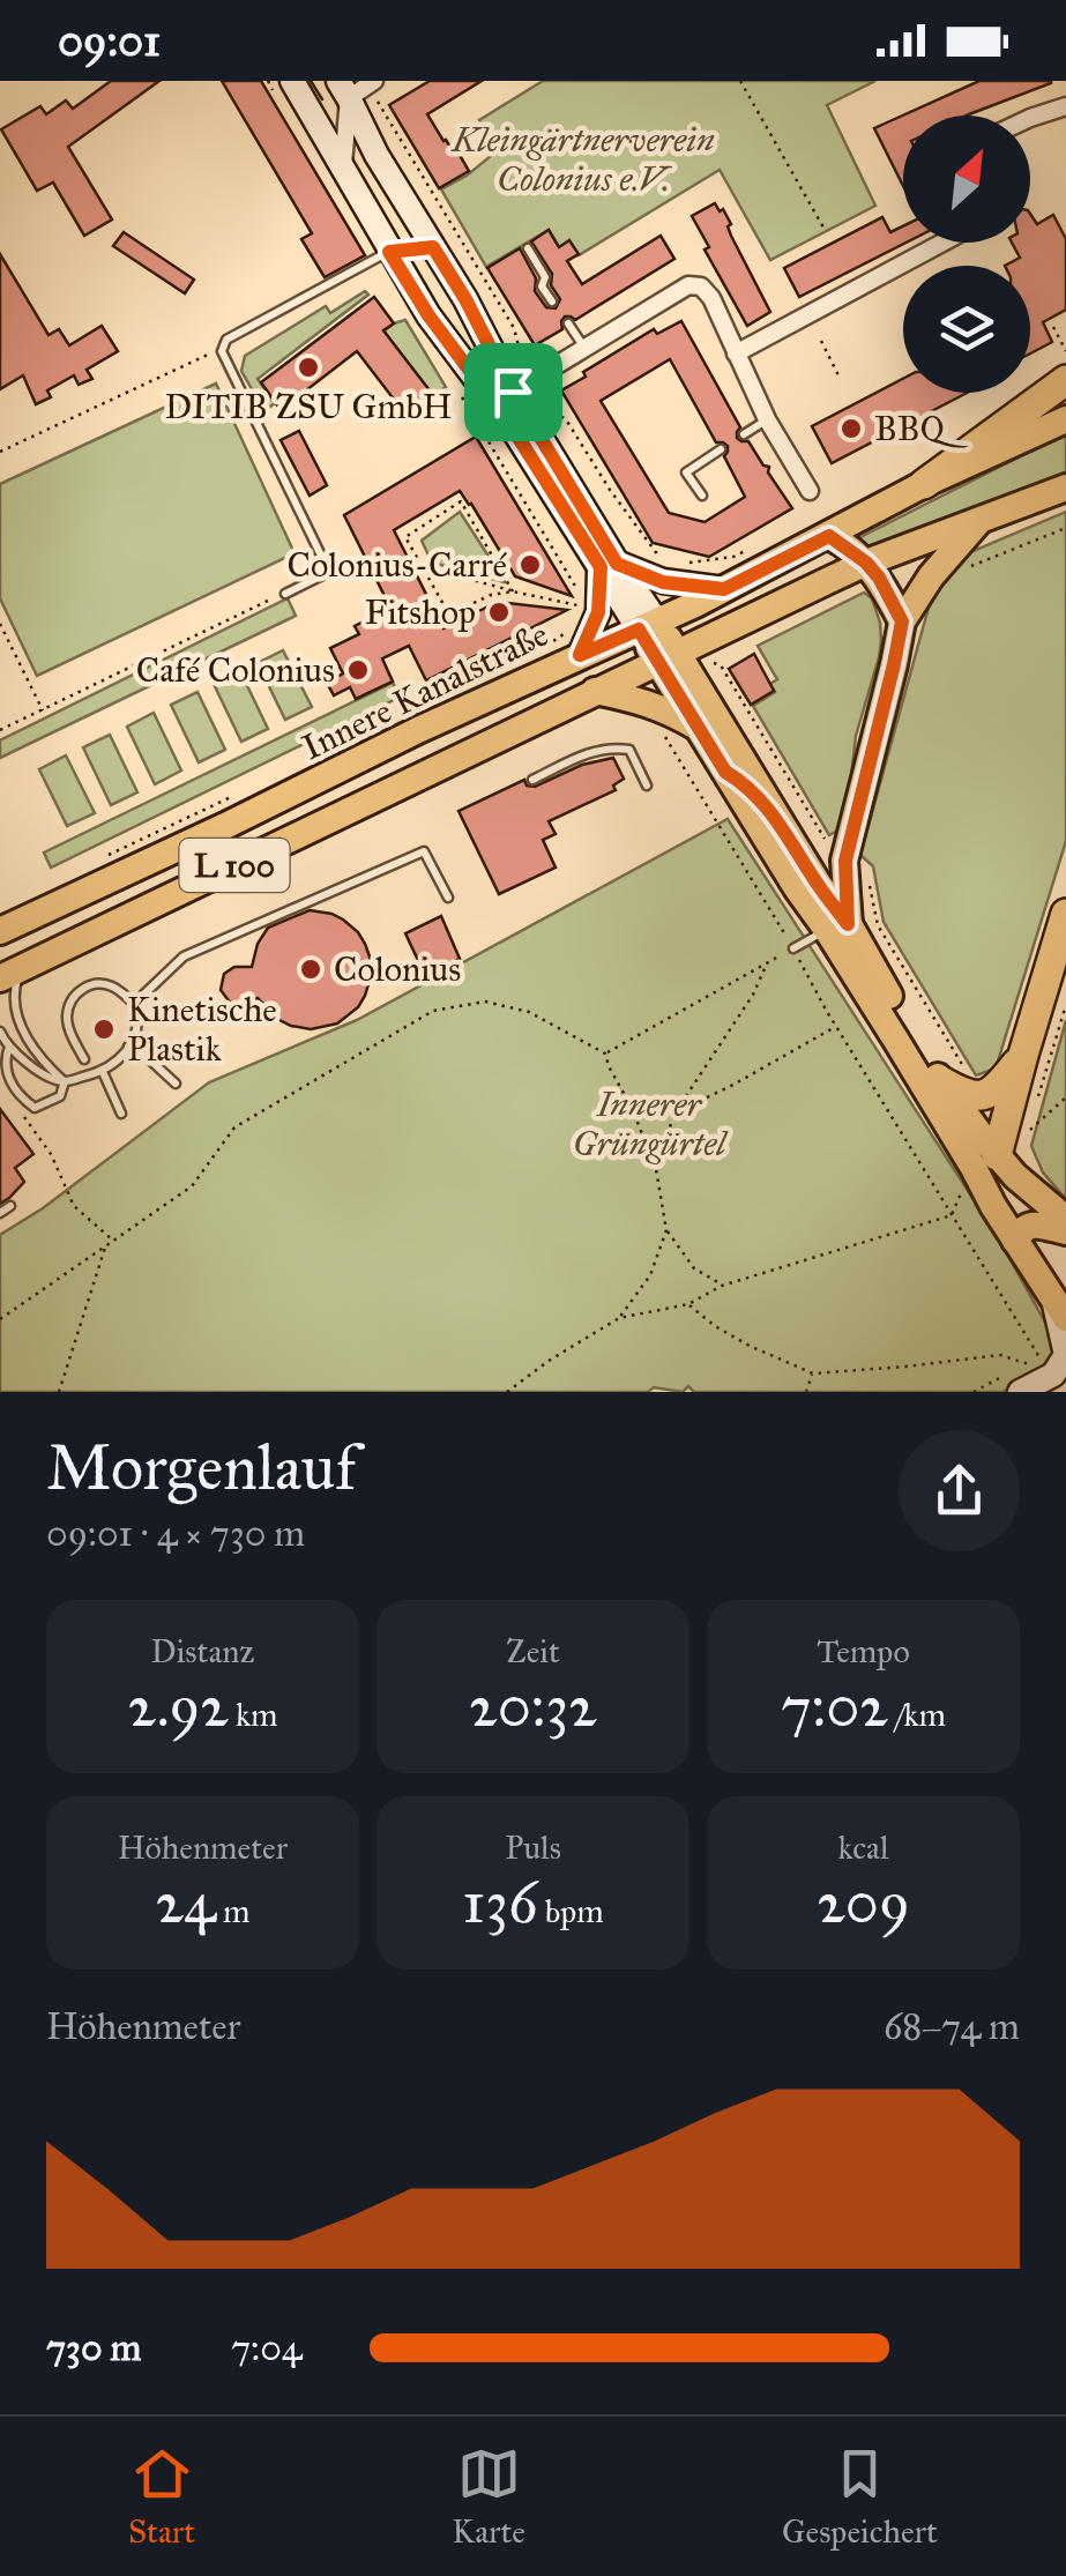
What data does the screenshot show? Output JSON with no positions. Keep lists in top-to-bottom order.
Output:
{
  "streets": {
    "highway": ["L 100"],
    "main road": ["Innere Kanalstraße"]
  },
  "crossings": [
    ["Innere Kanalstraße", "L 100"]
  ],
  "parks": ["Kleingärtnerverein Colonius e.V.", "Innerer Grüngürtel"],
  "places": [
    "DITIB ZSU GmbH",
    "BBQ",
    "Colonius-Carré",
    "Fitshop",
    "Café Colonius",
    "Colonius",
    "Kinetische Plastik"
  ],
  "north": "top right",
  "page": {
    "status": "09:01",
    "heading": ["Morgenlauf", "09:01 · 4 × 730 m"],
    "stats": [
      ["Distanz", "2.92 km"],
      ["Zeit", "20:32"],
      ["Tempo", "7:02 /km"],
      ["Höhenmeter", "24 m"],
      ["Puls", "136 bpm"],
      ["kcal", "209"]
    ],
    "chart": ["Höhenmeter", "68–74 m"],
    "list": [
      {
        "name": "730 m",
        "note": "7:04"
      }
    ],
    "tabs": ["Start", "Karte", "Gespeichert"]
  }
}
